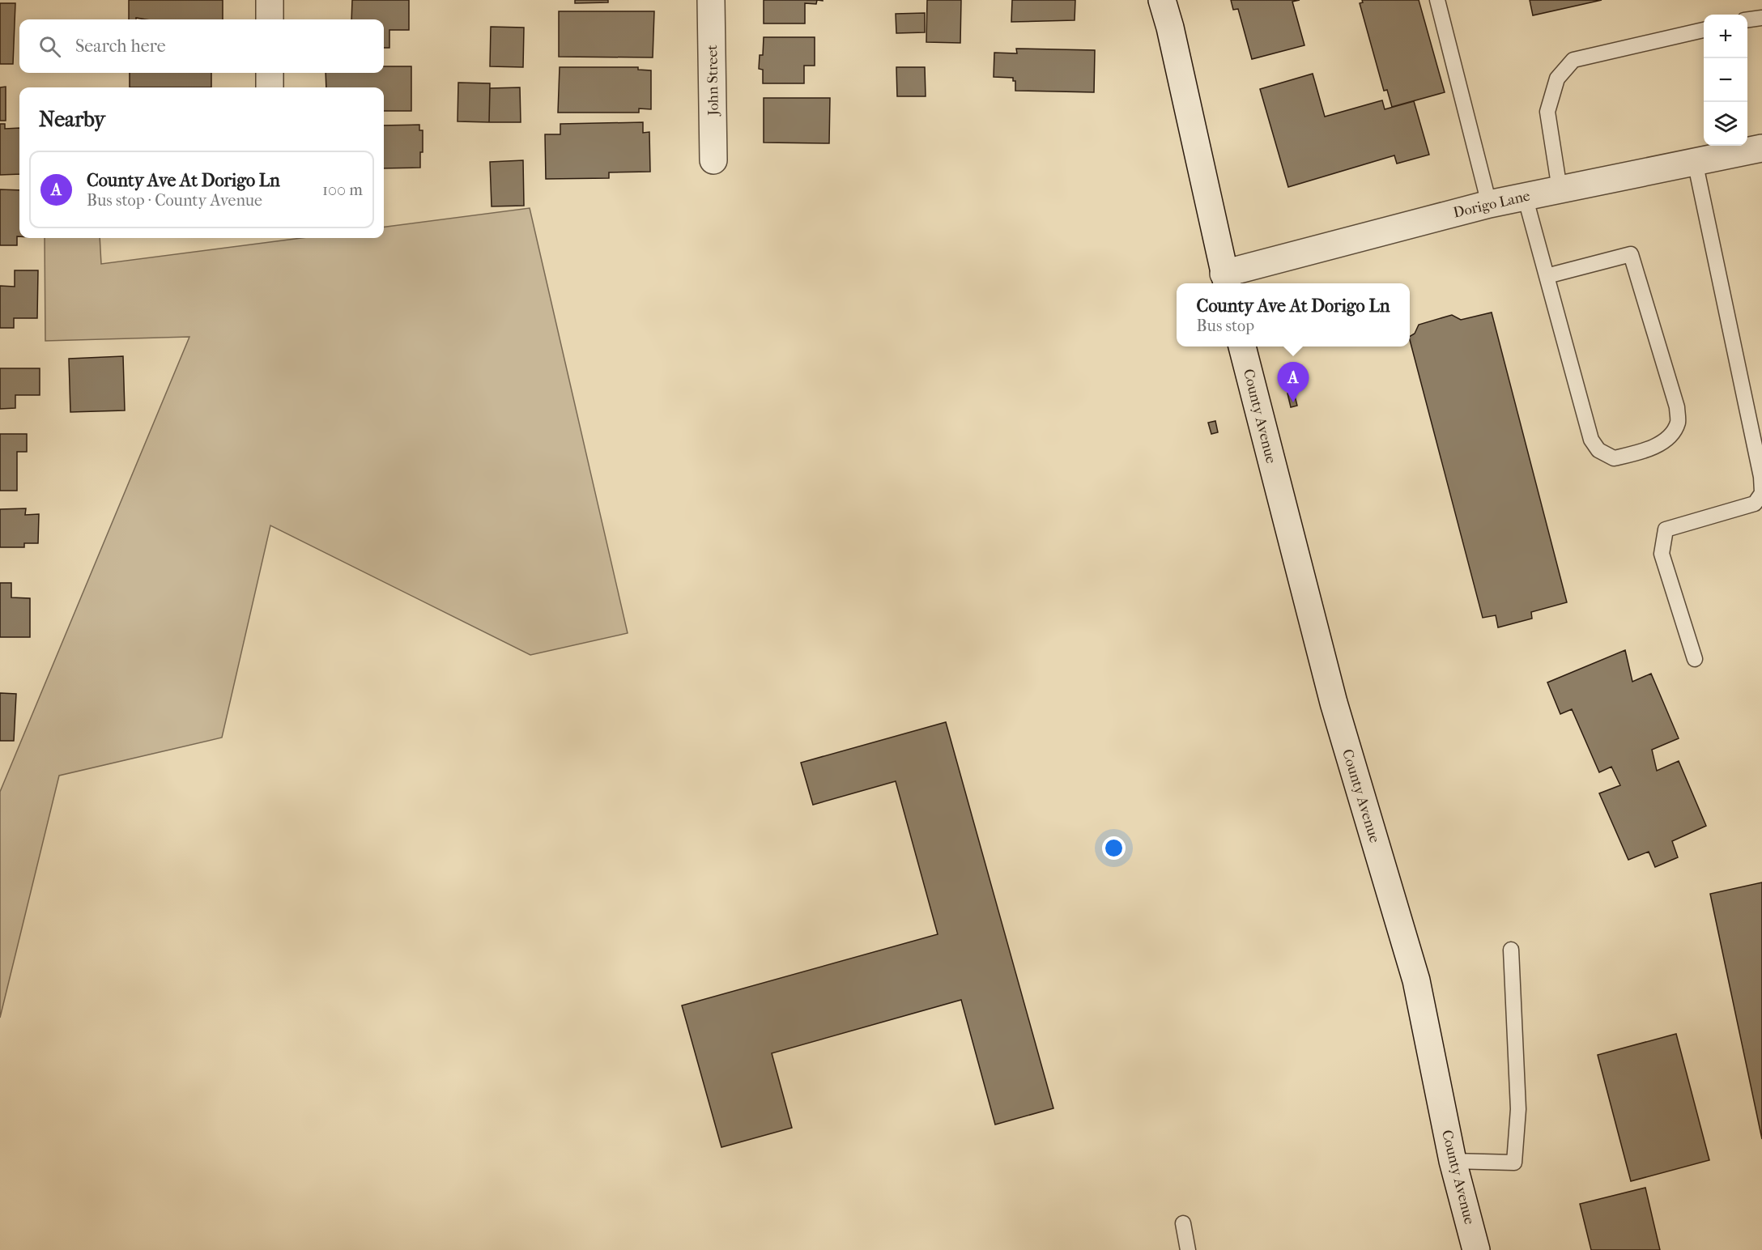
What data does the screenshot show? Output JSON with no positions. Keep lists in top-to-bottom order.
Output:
{
  "streets": {
    "main road": ["John Street", "Dorigo Lane", "County Avenue"]
  },
  "page": {
    "map_buttons": ["+", "−"],
    "search": "Search here",
    "heading": "Nearby",
    "list": [
      {
        "mark": "A",
        "name": "County Ave At Dorigo Ln",
        "note": "Bus stop · County Avenue",
        "value": "100 m"
      }
    ],
    "popup": ["County Ave At Dorigo Ln", "Bus stop"],
    "pins": "A"
  }
}
